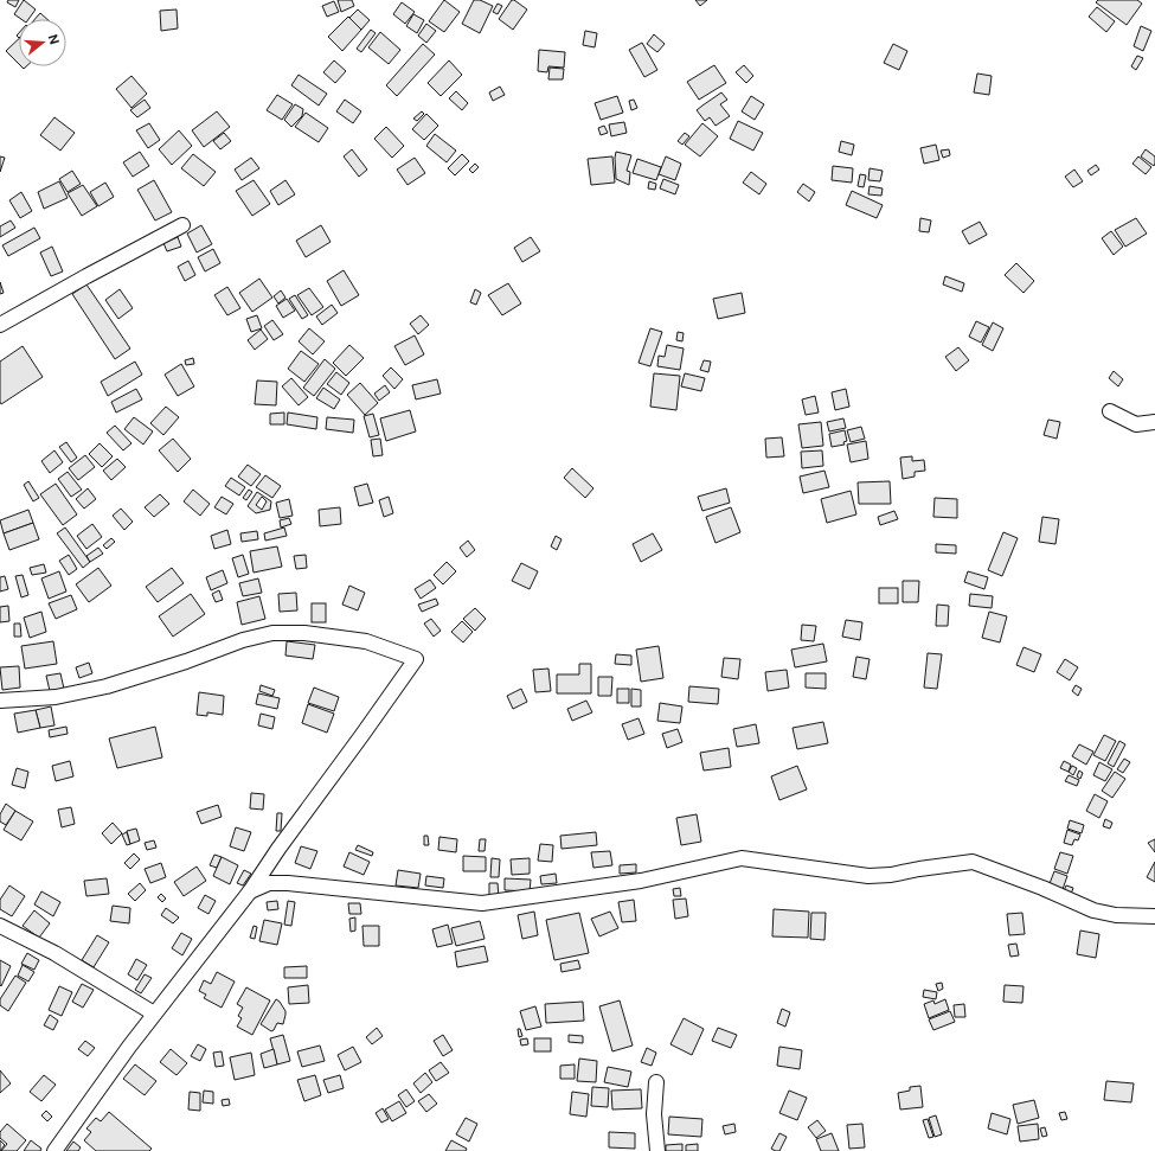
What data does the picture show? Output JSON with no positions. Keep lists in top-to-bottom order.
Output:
{
  "north": "right"
}
